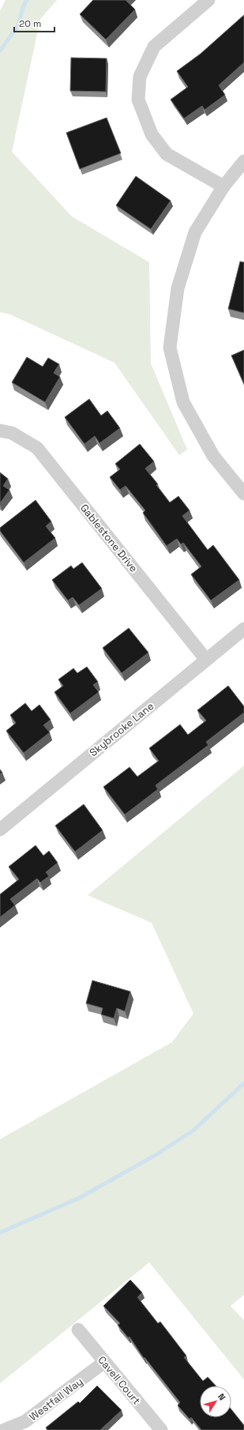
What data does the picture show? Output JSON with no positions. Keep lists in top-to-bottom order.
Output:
{
  "streets": {
    "street": [
      "Gablestone Drive",
      "Skybrooke Lane",
      "Cavell Court",
      "Westfall Way"
    ]
  },
  "crossings": [
    ["Gablestone Drive", "Skybrooke Lane"],
    ["Cavell Court", "Westfall Way"]
  ],
  "scale_bar": "20 m",
  "north": "top right"
}
